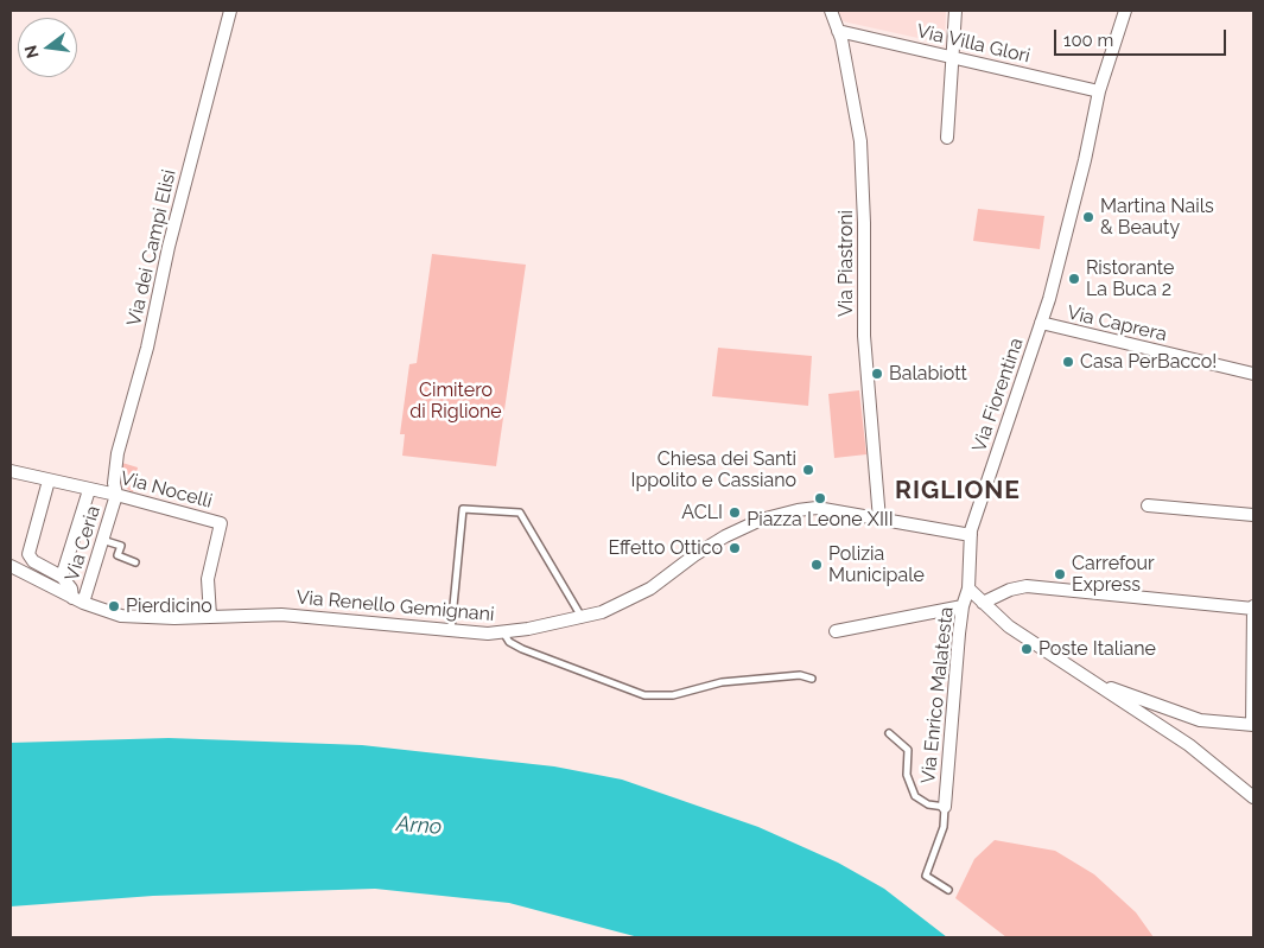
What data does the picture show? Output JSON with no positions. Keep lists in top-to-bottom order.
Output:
{
  "streets": {
    "street": [
      "Via Villa Glori",
      "Via dei Campi Elisi",
      "Via Piastroni",
      "Via Caprera",
      "Via Fiorentina",
      "Via Nocelli",
      "Via Ceria",
      "Via Renello Gemignani",
      "Via Enrico Malatesta"
    ]
  },
  "crossings": [
    ["Via Villa Glori", "Via Piastroni"],
    ["Via Villa Glori", "Via Fiorentina"],
    ["Via dei Campi Elisi", "Via Nocelli"],
    ["Via dei Campi Elisi", "Via Ceria"],
    ["Via Piastroni", "Via Renello Gemignani"],
    ["Via Caprera", "Via Fiorentina"],
    ["Via Fiorentina", "Via Renello Gemignani"],
    ["Via Fiorentina", "Via Enrico Malatesta"],
    ["Via Nocelli", "Via Ceria"],
    ["Via Nocelli", "Via Renello Gemignani"],
    ["Via Ceria", "Via Renello Gemignani"]
  ],
  "districts": ["RIGLIONE"],
  "water": ["Arno"],
  "parks": ["Cimitero di Riglione"],
  "places": [
    "Martina Nails & Beauty",
    "Ristorante La Buca 2",
    "Casa PerBacco!",
    "Balabiott",
    "Chiesa dei Santi Ippolito e Cassiano",
    "Piazza Leone XIII",
    "ACLI",
    "Effetto Ottico",
    "Polizia Municipale",
    "Carrefour Express",
    "Pierdicino",
    "Poste Italiane"
  ],
  "scale_bar": "100 m",
  "north": "left"
}
